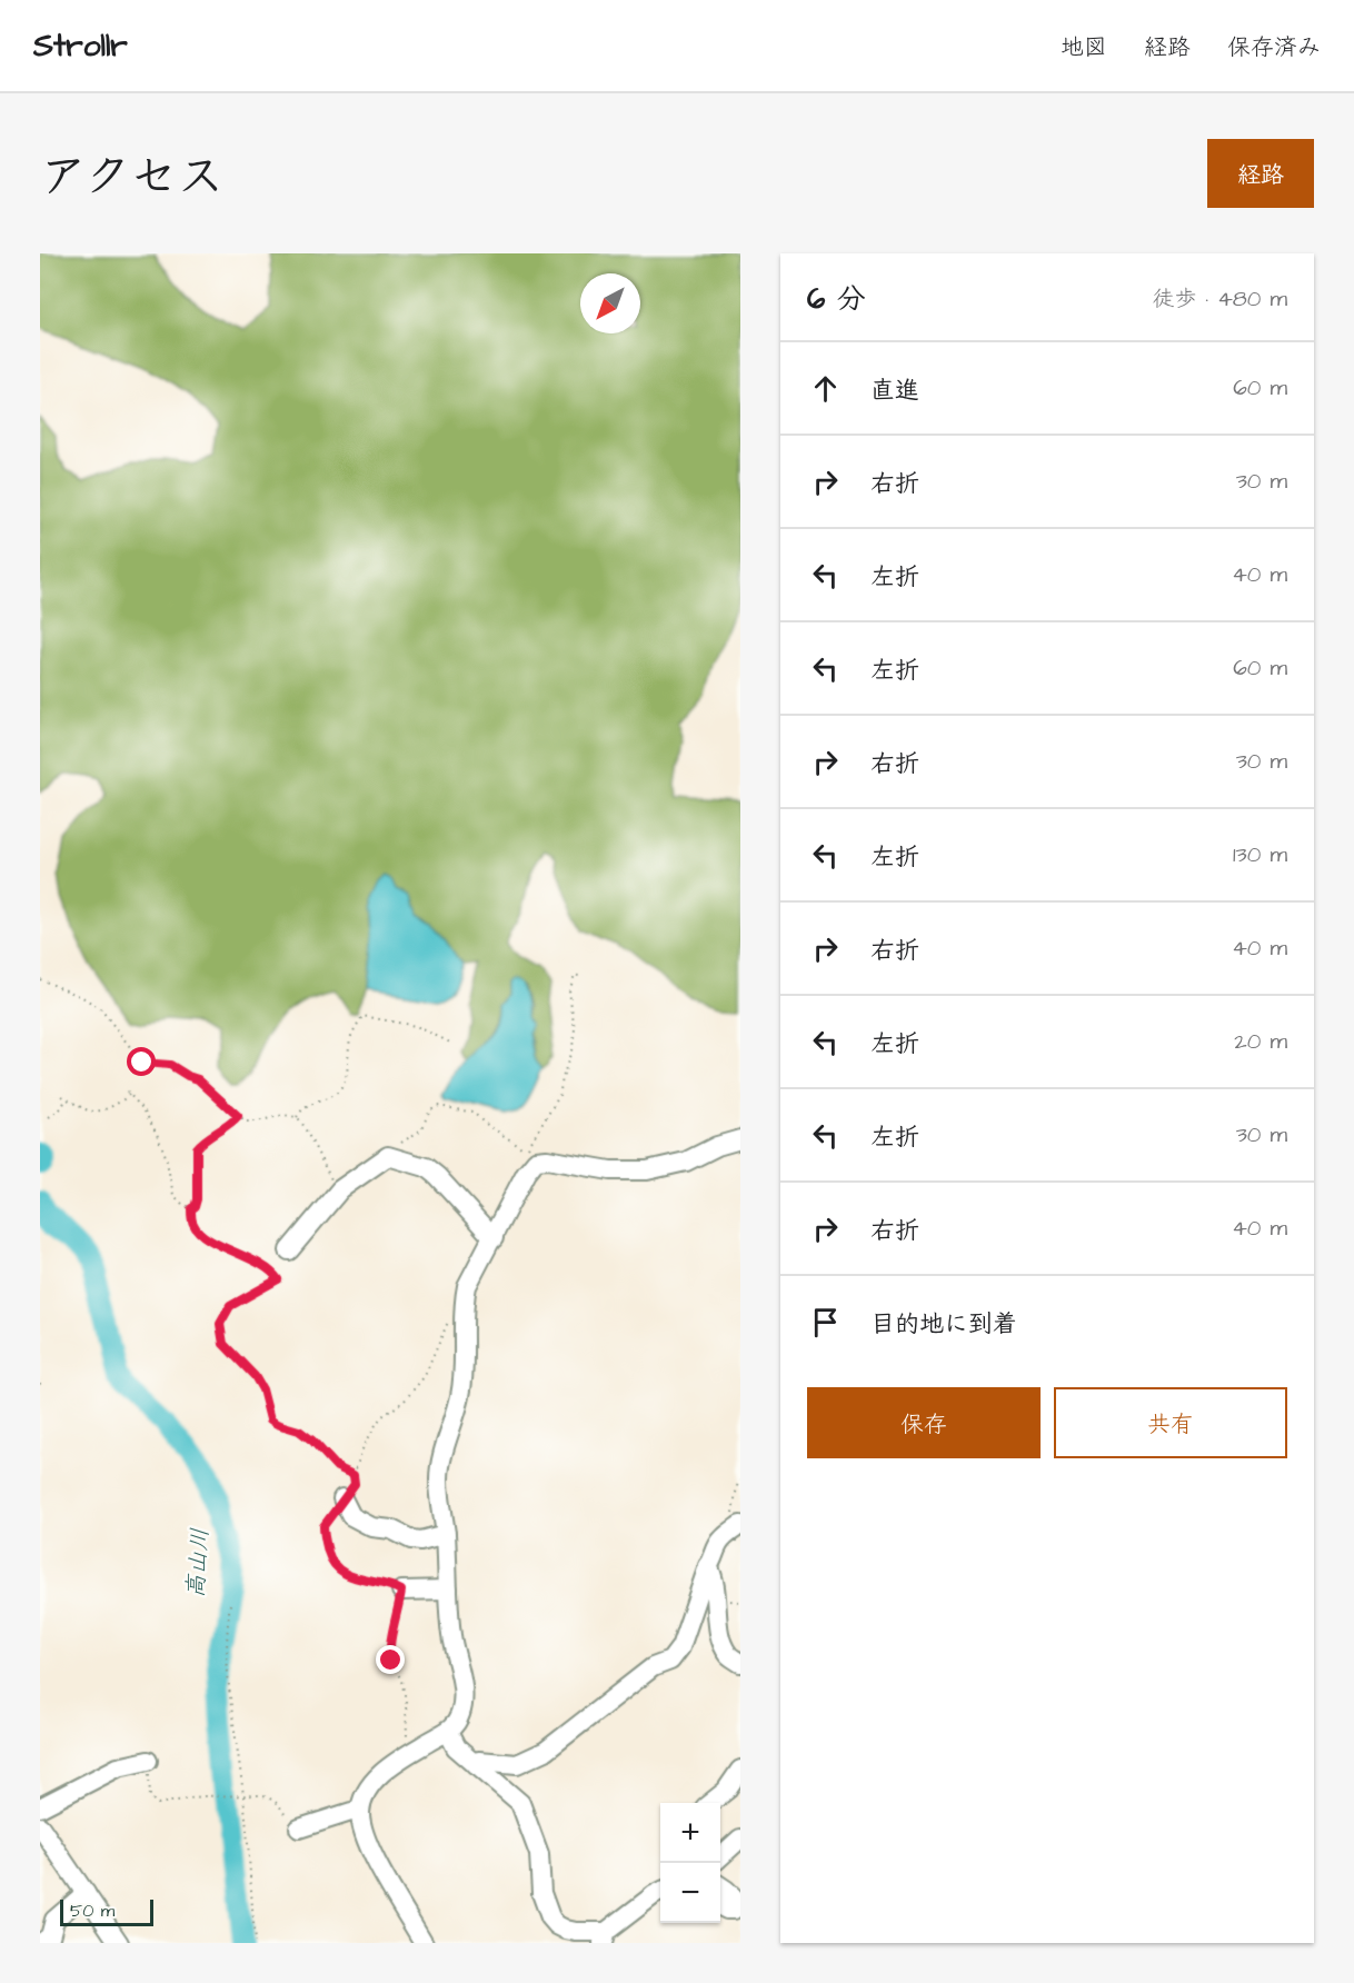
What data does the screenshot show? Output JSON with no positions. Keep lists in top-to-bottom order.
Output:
{
  "water": ["高山川"],
  "scale_bar": "50 m",
  "north": "bottom left",
  "page": {
    "header": "Strollr",
    "nav": ["地図", "経路", "保存済み"],
    "title": "アクセス",
    "buttons": [
      "経路",
      ["保存", "共有"]
    ],
    "heading": ["6 分", "徒歩 · 480 m"],
    "list": [
      ["直進", "60 m"],
      ["右折", "30 m"],
      ["左折", "40 m"],
      ["左折", "60 m"],
      ["右折", "30 m"],
      ["左折", "130 m"],
      ["右折", "40 m"],
      ["左折", "20 m"],
      ["左折", "30 m"],
      ["右折", "40 m"],
      "目的地に到着"
    ],
    "map_buttons": ["+", "−"],
    "scale": "50 m"
  }
}
